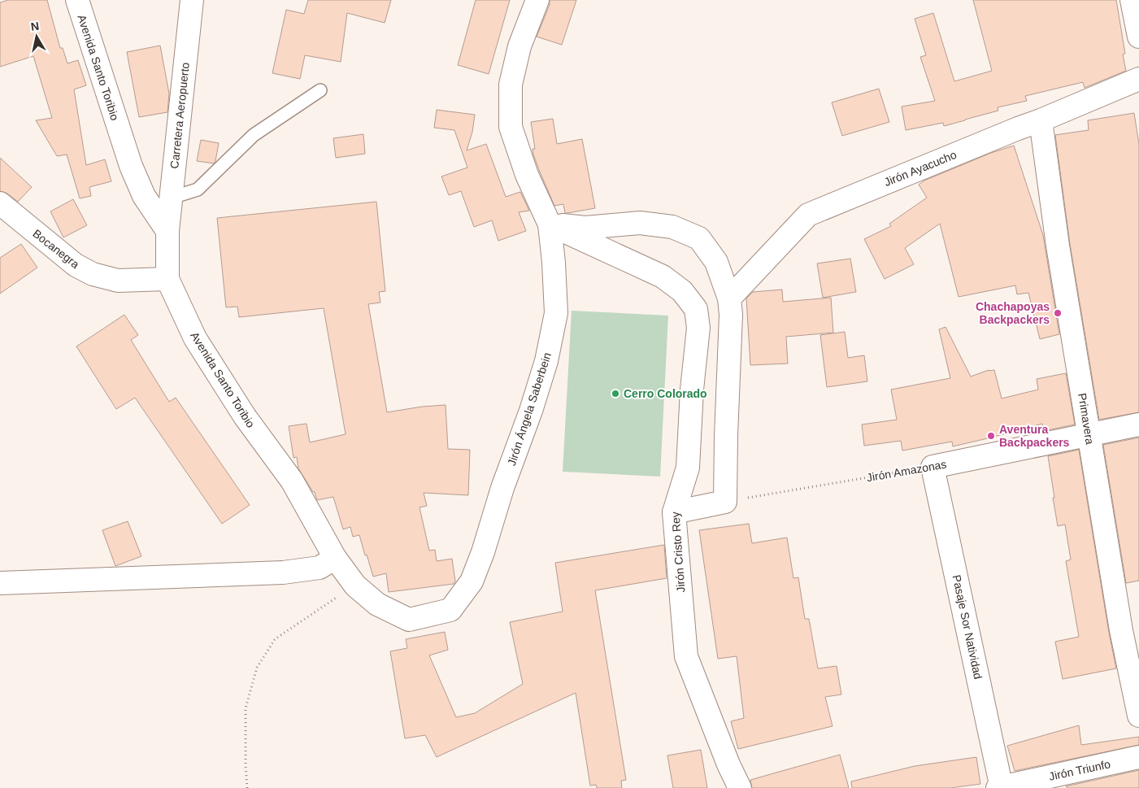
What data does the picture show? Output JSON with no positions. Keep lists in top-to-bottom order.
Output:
{
  "streets": {
    "street": [
      "Avenida Santo Toribio",
      "Carretera Aeropuerto",
      "Jirón Ayacucho",
      "Bocanegra",
      "Jirón Ángela Saberbein",
      "Primavera",
      "Jirón Amazonas",
      "Jirón Cristo Rey",
      "Pasaje Sor Natividad",
      "Jirón Triunfo"
    ]
  },
  "crossings": [
    ["Avenida Santo Toribio", "Carretera Aeropuerto"],
    ["Avenida Santo Toribio", "Bocanegra"],
    ["Avenida Santo Toribio", "Jirón Ángela Saberbein"],
    ["Jirón Ayacucho", "Primavera"],
    ["Jirón Ángela Saberbein", "Jirón Cristo Rey"],
    ["Primavera", "Jirón Amazonas"],
    ["Jirón Amazonas", "Pasaje Sor Natividad"],
    ["Pasaje Sor Natividad", "Jirón Triunfo"]
  ],
  "places": ["Chachapoyas Backpackers", "Cerro Colorado", "Aventura Backpackers"],
  "north": "top"
}
